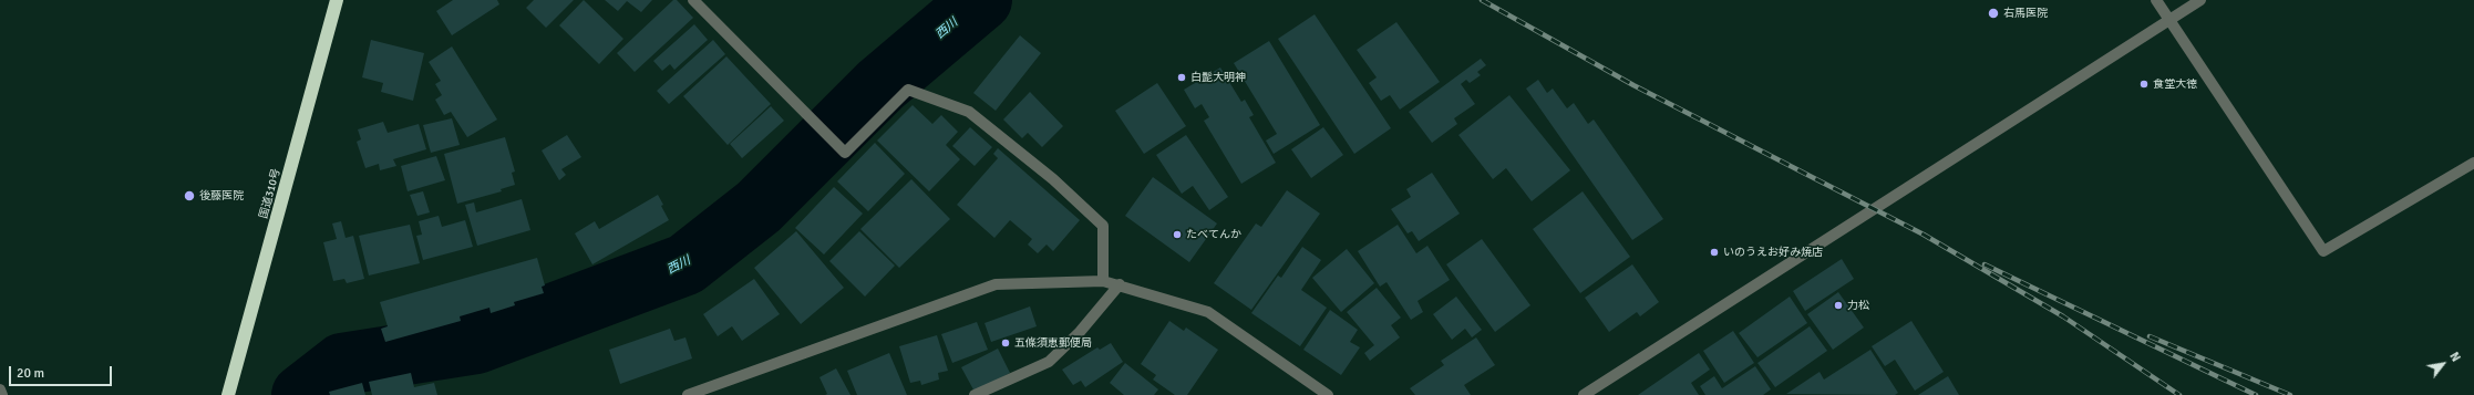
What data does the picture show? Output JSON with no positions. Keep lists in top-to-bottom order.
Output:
{
  "streets": {
    "highway": ["国道310号"]
  },
  "water": ["西川"],
  "places": [
    "右馬医院",
    "白髭大明神",
    "食堂大徳",
    "後藤医院",
    "たべてんか",
    "いのうえお好み焼店",
    "力松",
    "五條須恵郵便局"
  ],
  "scale_bar": "20 m",
  "north": "top right"
}
